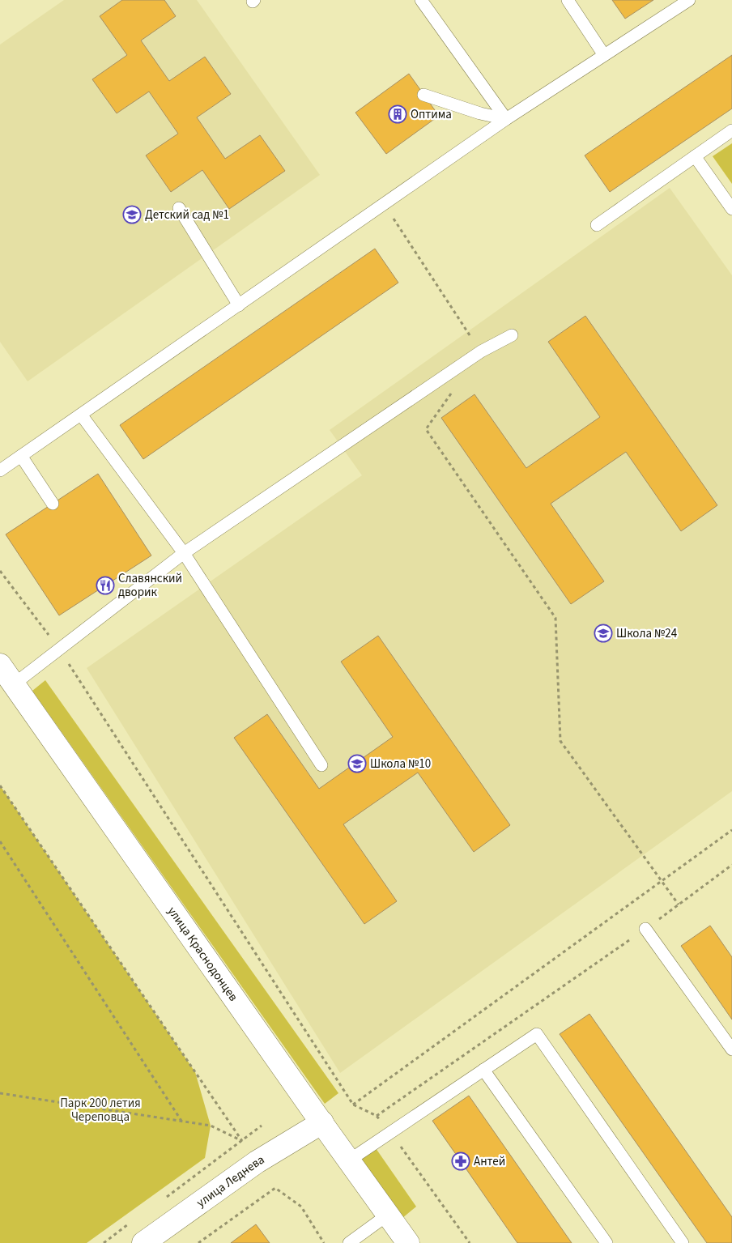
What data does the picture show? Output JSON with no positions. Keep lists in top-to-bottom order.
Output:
{
  "streets": {
    "main road": ["улица Краснодонцев", "улица Леднева"]
  },
  "crossings": [
    ["улица Краснодонцев", "улица Леднева"]
  ],
  "parks": ["Парк 200 летия Череповца"],
  "places": {
    "building": ["Оптима"],
    "school or university": ["Детский сад №1", "Школа №24", "Школа №10"],
    "restaurant": ["Славянский дворик"],
    "pharmacy": ["Антей"]
  }
}
